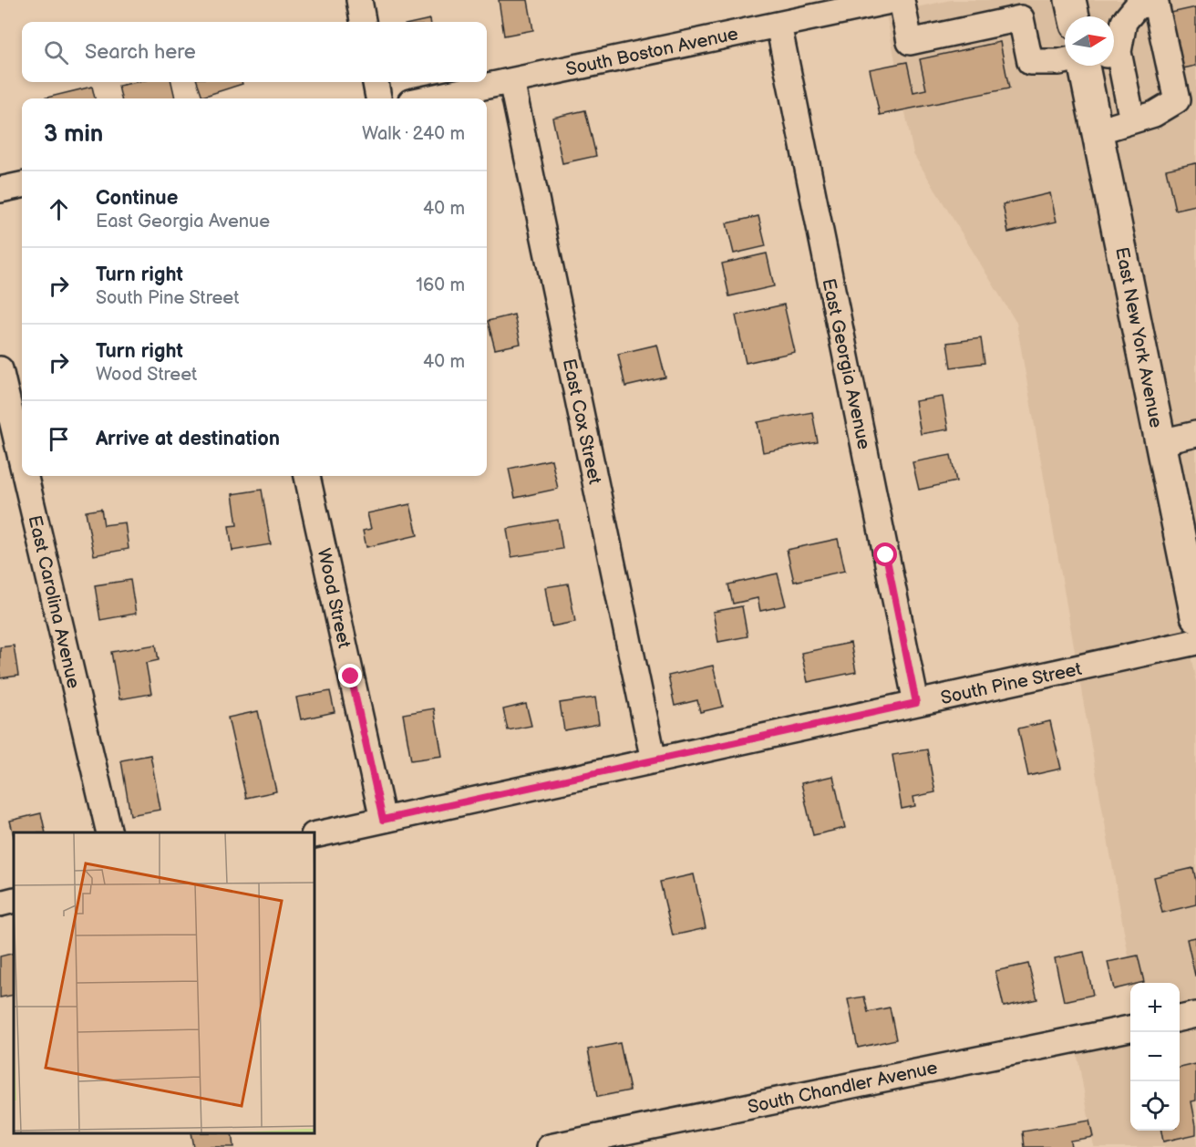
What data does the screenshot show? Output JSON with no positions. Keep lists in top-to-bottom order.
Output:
{
  "streets": {
    "main road": ["East New York Avenue"],
    "street": [
      "South Boston Avenue",
      "East Georgia Avenue",
      "East Cox Street",
      "Wood Street",
      "East Carolina Avenue",
      "South Pine Street",
      "South Chandler Avenue"
    ]
  },
  "crossings": [
    ["South Boston Avenue", "East Georgia Avenue"],
    ["South Boston Avenue", "East Cox Street"],
    ["East Georgia Avenue", "South Pine Street"],
    ["East Cox Street", "South Pine Street"],
    ["Wood Street", "South Pine Street"]
  ],
  "north": "right",
  "page": {
    "search": "Search here",
    "heading": ["3 min", "Walk · 240 m"],
    "list": [
      ["Continue", "East Georgia Avenue", "40 m"],
      ["Turn right", "South Pine Street", "160 m"],
      ["Turn right", "Wood Street", "40 m"],
      "Arrive at destination"
    ],
    "map_buttons": ["+", "−"]
  }
}
